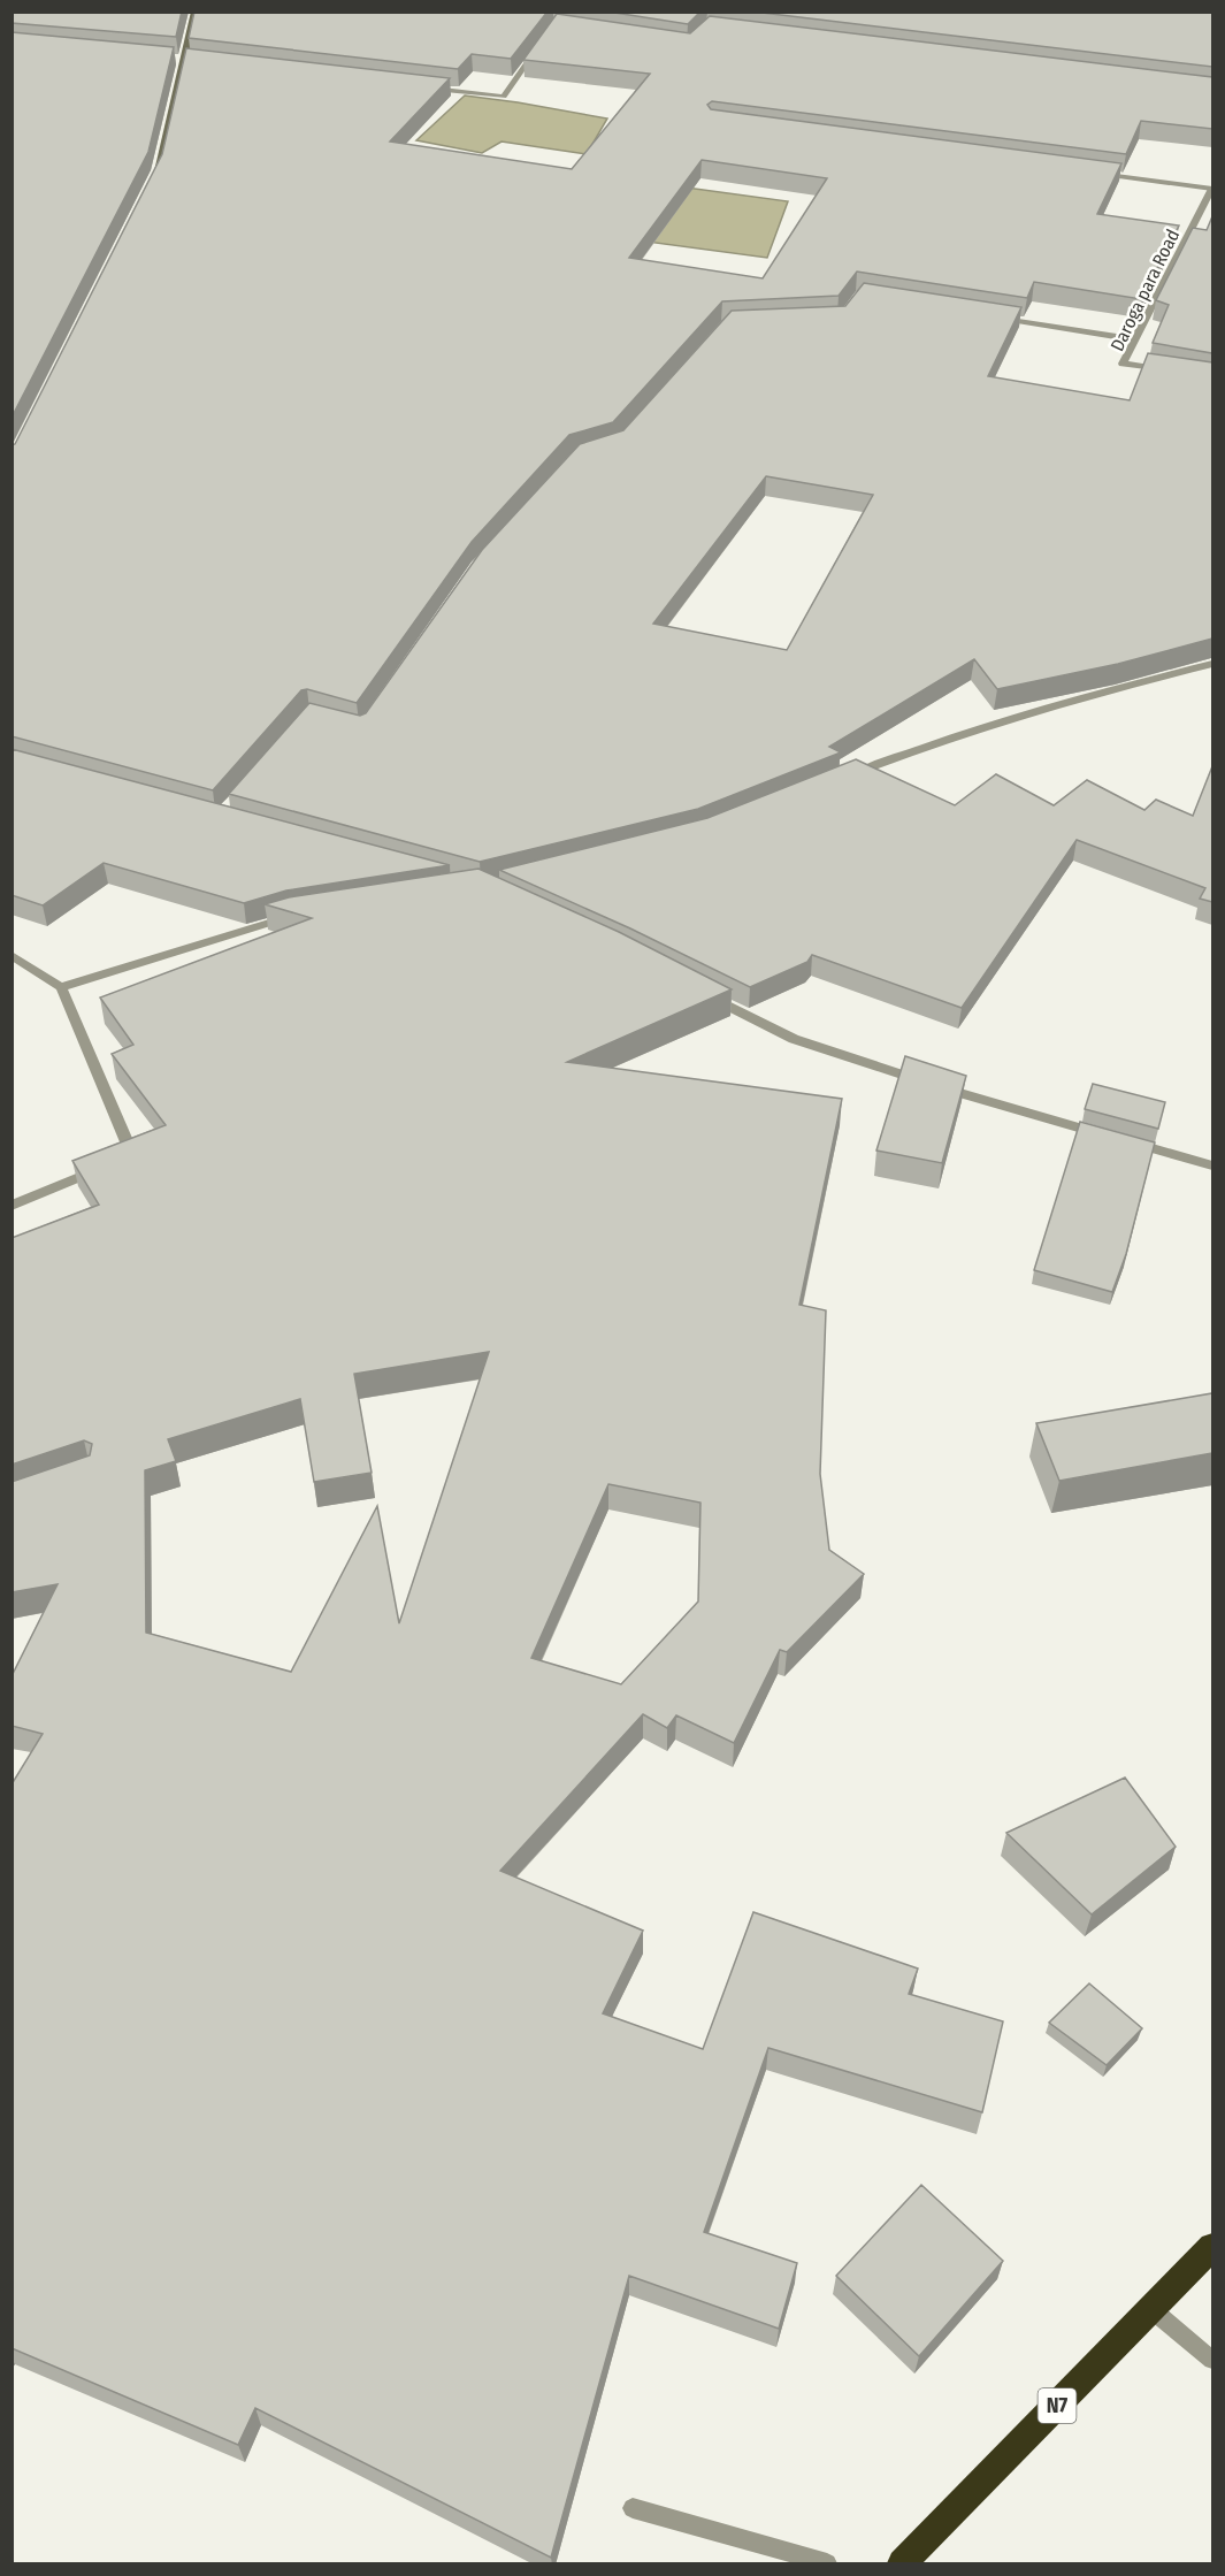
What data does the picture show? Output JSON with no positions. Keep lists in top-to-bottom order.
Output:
{
  "streets": {
    "highway": ["N7"],
    "street": ["Daroga para Road"]
  }
}
